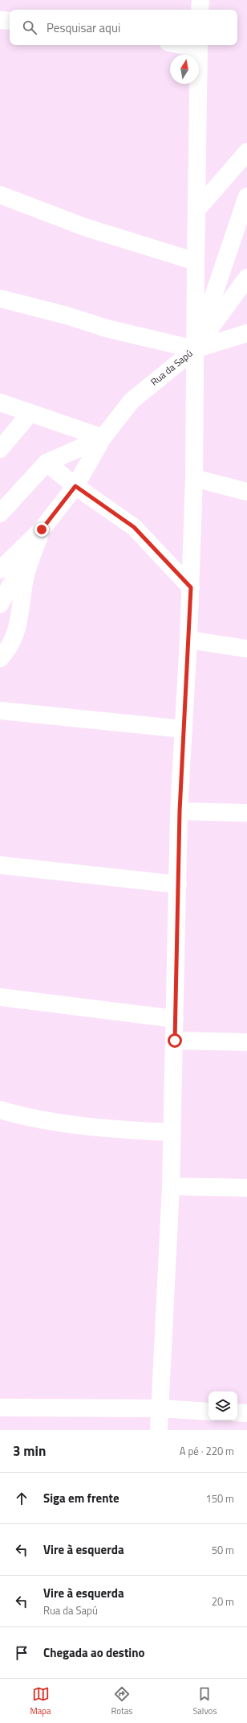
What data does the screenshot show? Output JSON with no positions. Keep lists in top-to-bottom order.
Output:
{
  "streets": {
    "street": ["Rua da Sapú"]
  },
  "north": "top",
  "page": {
    "search": "Pesquisar aqui",
    "heading": ["3 min", "A pé · 220 m"],
    "list": [
      ["Siga em frente", "150 m"],
      ["Vire à esquerda", "50 m"],
      ["Vire à esquerda", "Rua da Sapú", "20 m"],
      "Chegada ao destino"
    ],
    "nav": ["Mapa", "Rotas", "Salvos"]
  }
}
